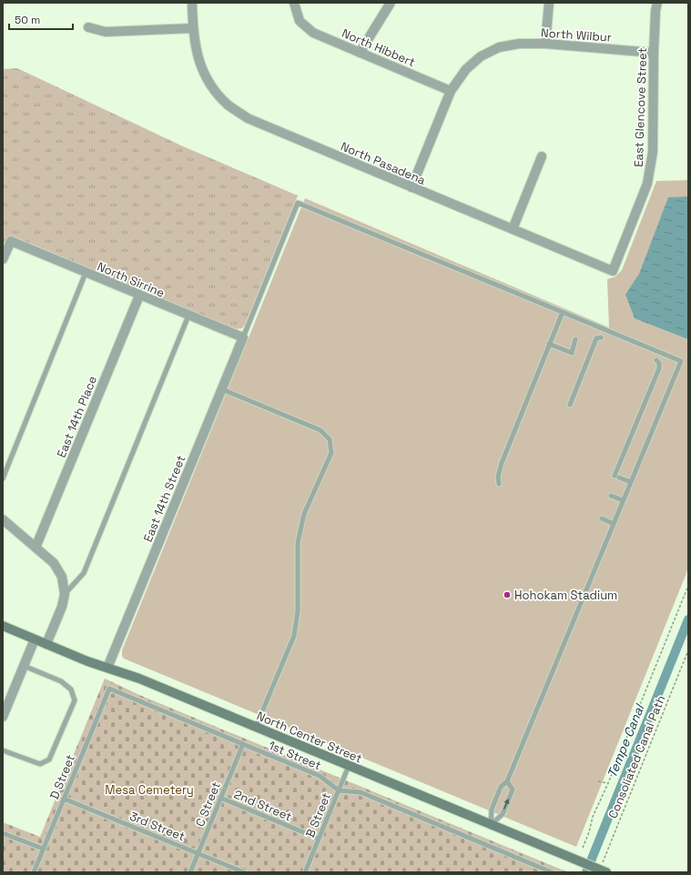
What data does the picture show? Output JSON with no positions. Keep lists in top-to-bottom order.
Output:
{
  "streets": {
    "street": [
      "North Wilbur",
      "North Hibbert",
      "East Glencove Street",
      "North Pasadena",
      "North Sirrine",
      "East 14th Place",
      "East 14th Street",
      "North Center Street"
    ],
    "lane": [
      "1st Street",
      "D Street",
      "C Street",
      "2nd Street",
      "B Street",
      "3rd Street"
    ],
    "path": ["Consoliated Canal Path"]
  },
  "crossings": [
    ["North Wilbur", "North Hibbert"],
    ["North Wilbur", "East Glencove Street"],
    ["North Wilbur", "North Pasadena"],
    ["East Glencove Street", "North Pasadena"],
    ["North Sirrine", "East 14th Place"],
    ["North Sirrine", "East 14th Street"],
    ["East 14th Street", "North Center Street"],
    ["North Center Street", "Consoliated Canal Path"],
    ["North Center Street", "B Street"],
    ["1st Street", "D Street"],
    ["1st Street", "C Street"],
    ["1st Street", "B Street"],
    ["D Street", "3rd Street"],
    ["C Street", "2nd Street"],
    ["C Street", "3rd Street"],
    ["2nd Street", "B Street"]
  ],
  "water": ["Tempe Canal"],
  "parks": ["Mesa Cemetery"],
  "places": ["Hohokam Stadium"],
  "scale_bar": "50 m"
}
